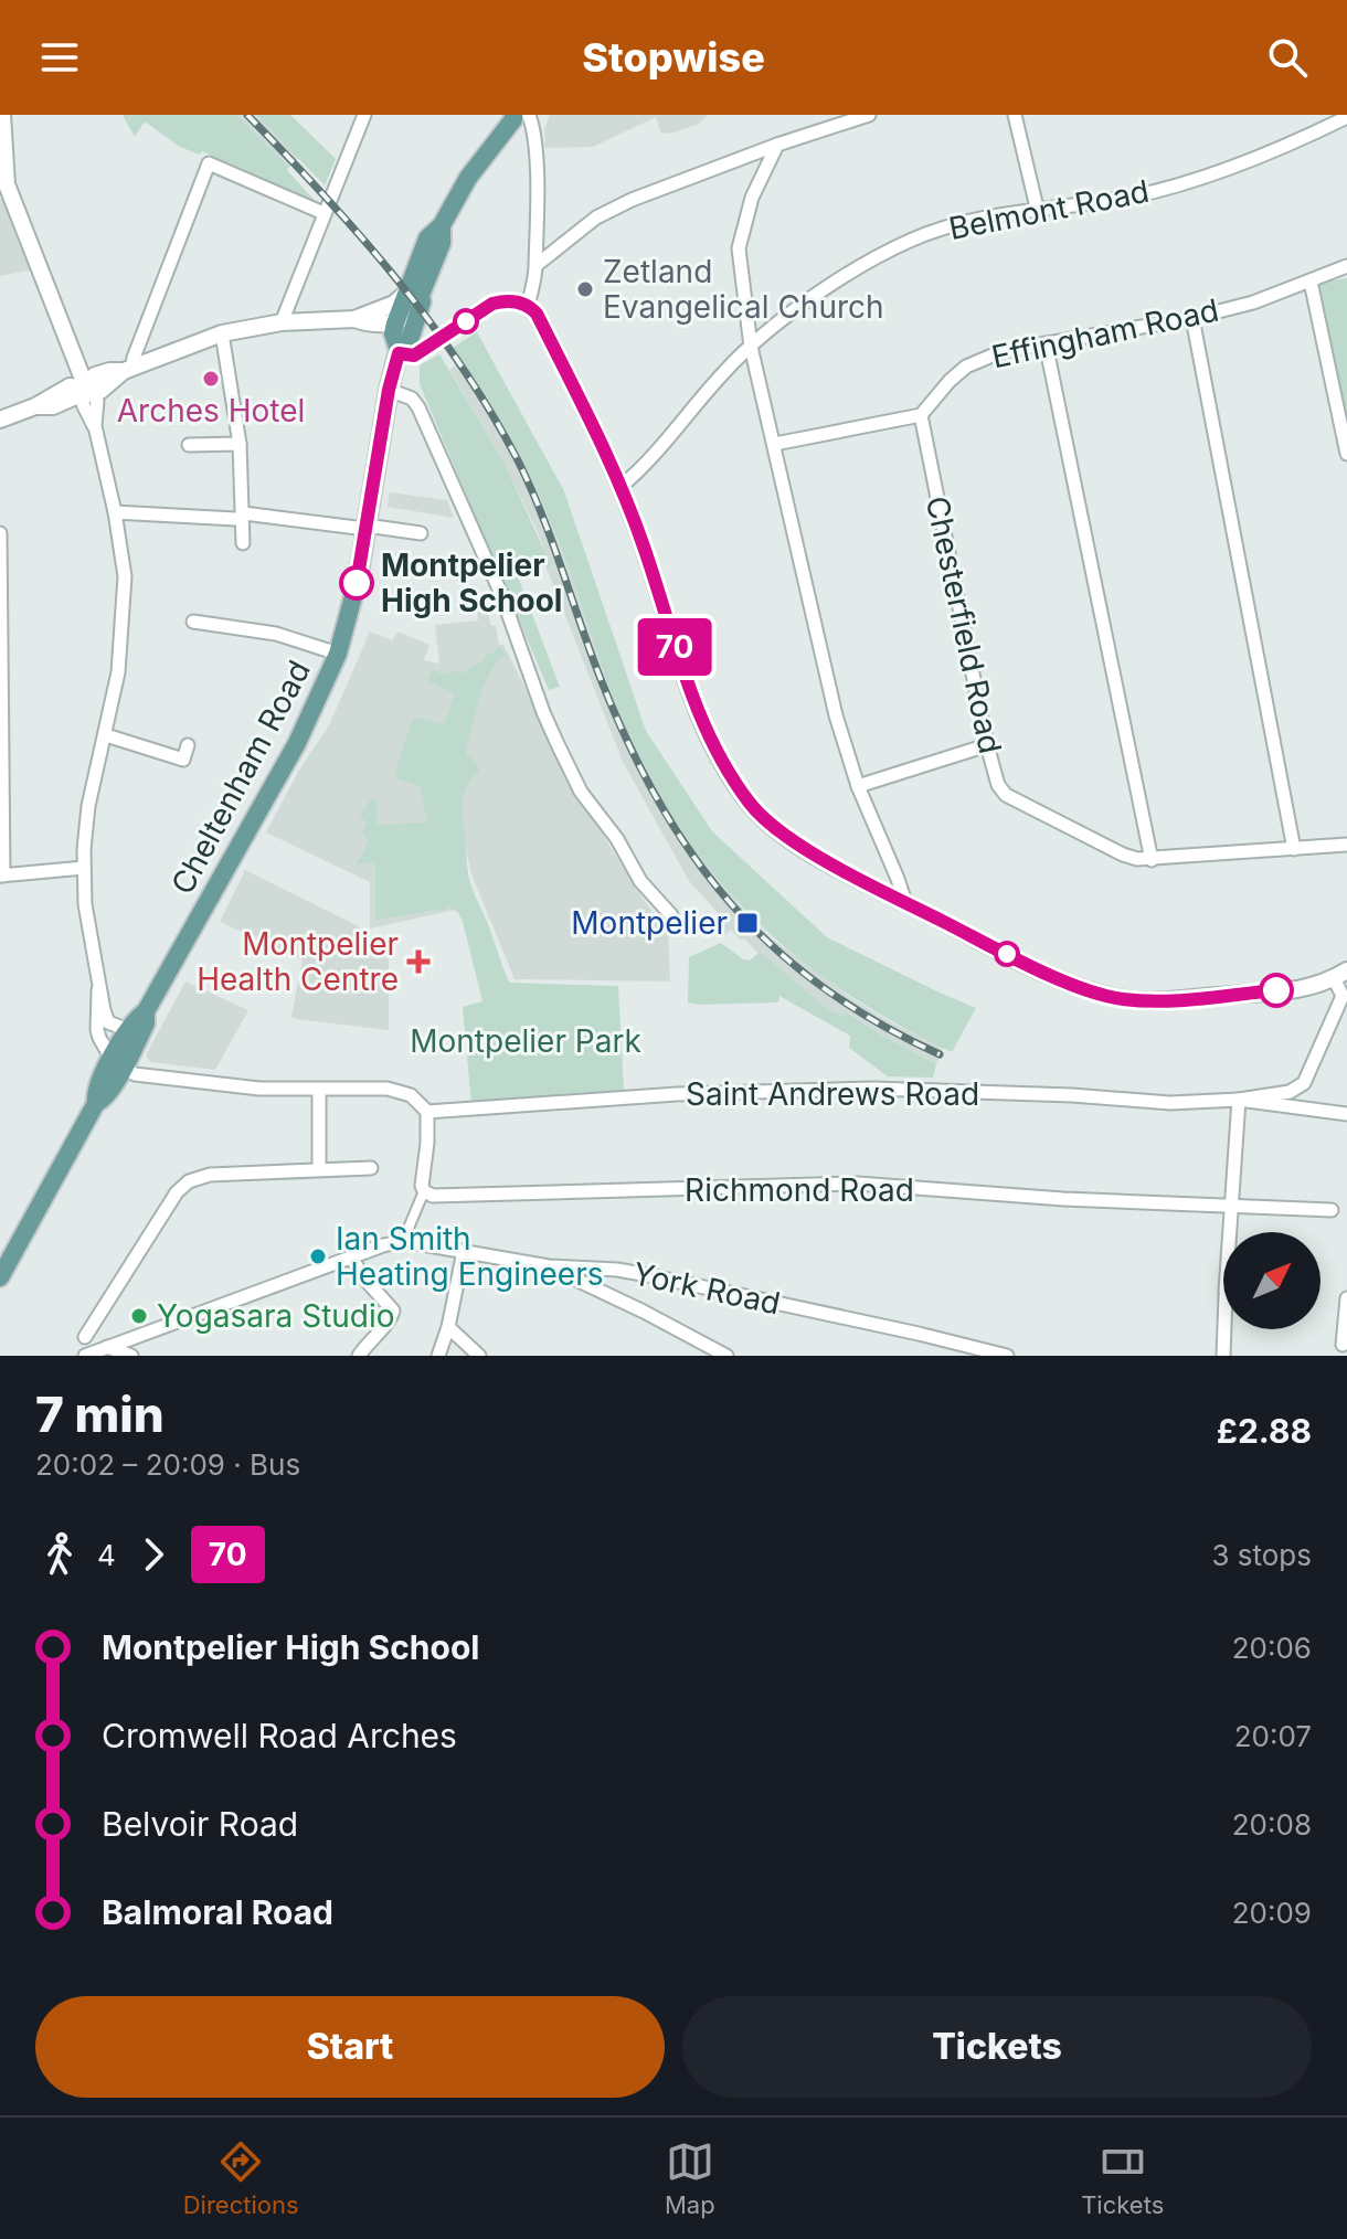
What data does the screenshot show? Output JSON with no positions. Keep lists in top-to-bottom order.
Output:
{
  "streets": {
    "main road": ["Cheltenham Road"],
    "street": [
      "Belmont Road",
      "Effingham Road",
      "Chesterfield Road",
      "Saint Andrews Road",
      "Richmond Road",
      "York Road"
    ]
  },
  "crossings": [
    ["Effingham Road", "Chesterfield Road"]
  ],
  "parks": ["Montpelier Park"],
  "places": {
    "other": [
      "Zetland Evangelical Church",
      "Arches Hotel",
      "Montpelier High School",
      "Ian Smith Heating Engineers",
      "Yogasara Studio"
    ],
    "transit": ["Montpelier"],
    "health": ["Montpelier Health Centre"]
  },
  "lines": ["bus line 70"],
  "north": "top right",
  "page": {
    "header": "Stopwise",
    "on_map": "70",
    "heading": ["7 min", "20:02 – 20:09 · Bus", "£2.88"],
    "legs": ["4", "70", "3 stops"],
    "list": [
      {
        "name": "Montpelier High School",
        "value": "20:06"
      },
      {
        "name": "Cromwell Road Arches",
        "value": "20:07"
      },
      {
        "name": "Belvoir Road",
        "value": "20:08"
      },
      {
        "name": "Balmoral Road",
        "value": "20:09"
      }
    ],
    "buttons": ["Start", "Tickets"],
    "tabs": ["Directions", "Map", "Tickets"]
  }
}
